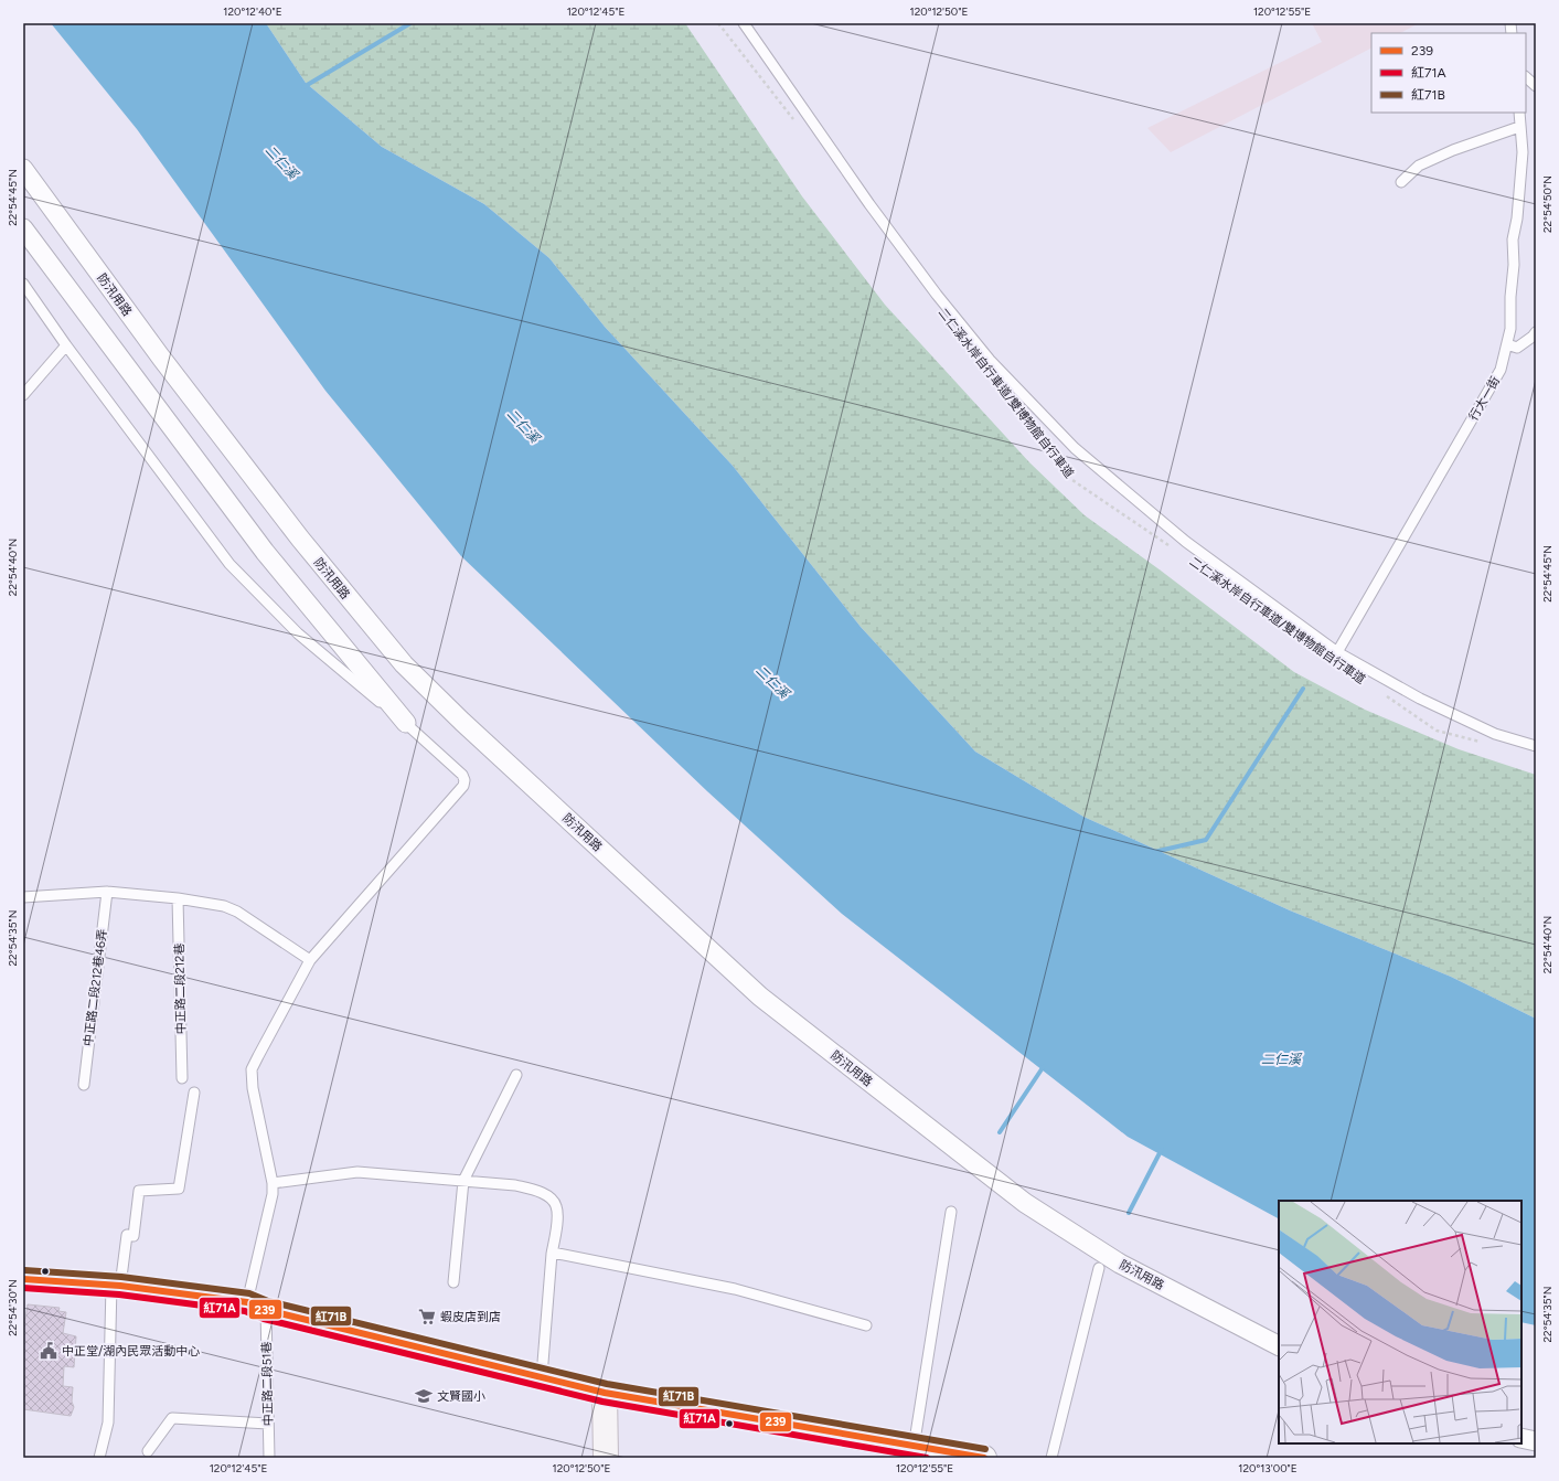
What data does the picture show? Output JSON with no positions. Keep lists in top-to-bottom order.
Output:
{
  "streets": {
    "street": ["防汛用路"],
    "lane": [
      "行大一街",
      "中正路二段212巷46弄",
      "中正路二段212巷",
      "中正路二段51巷"
    ],
    "path": ["二仁溪水岸自行車道/雙博物館自行車道"]
  },
  "water": ["二仁溪"],
  "places": {
    "supermarket": ["蝦皮店到店"],
    "public building": ["中正堂/湖內民眾活動中心"],
    "school or university": ["文賢國小"]
  },
  "lines": ["transit line 紅71B", "transit line 239", "transit line 紅71A"],
  "legend": ["239", "紅71A", "紅71B"],
  "coordinates": [
    "120°12'40\"E",
    "120°12'45\"E",
    "120°12'50\"E",
    "120°12'55\"E",
    "22°54'45\"N",
    "22°54'50\"N",
    "22°54'40\"N",
    "22°54'35\"N",
    "22°54'30\"N",
    "120°13'00\"E"
  ]
}
